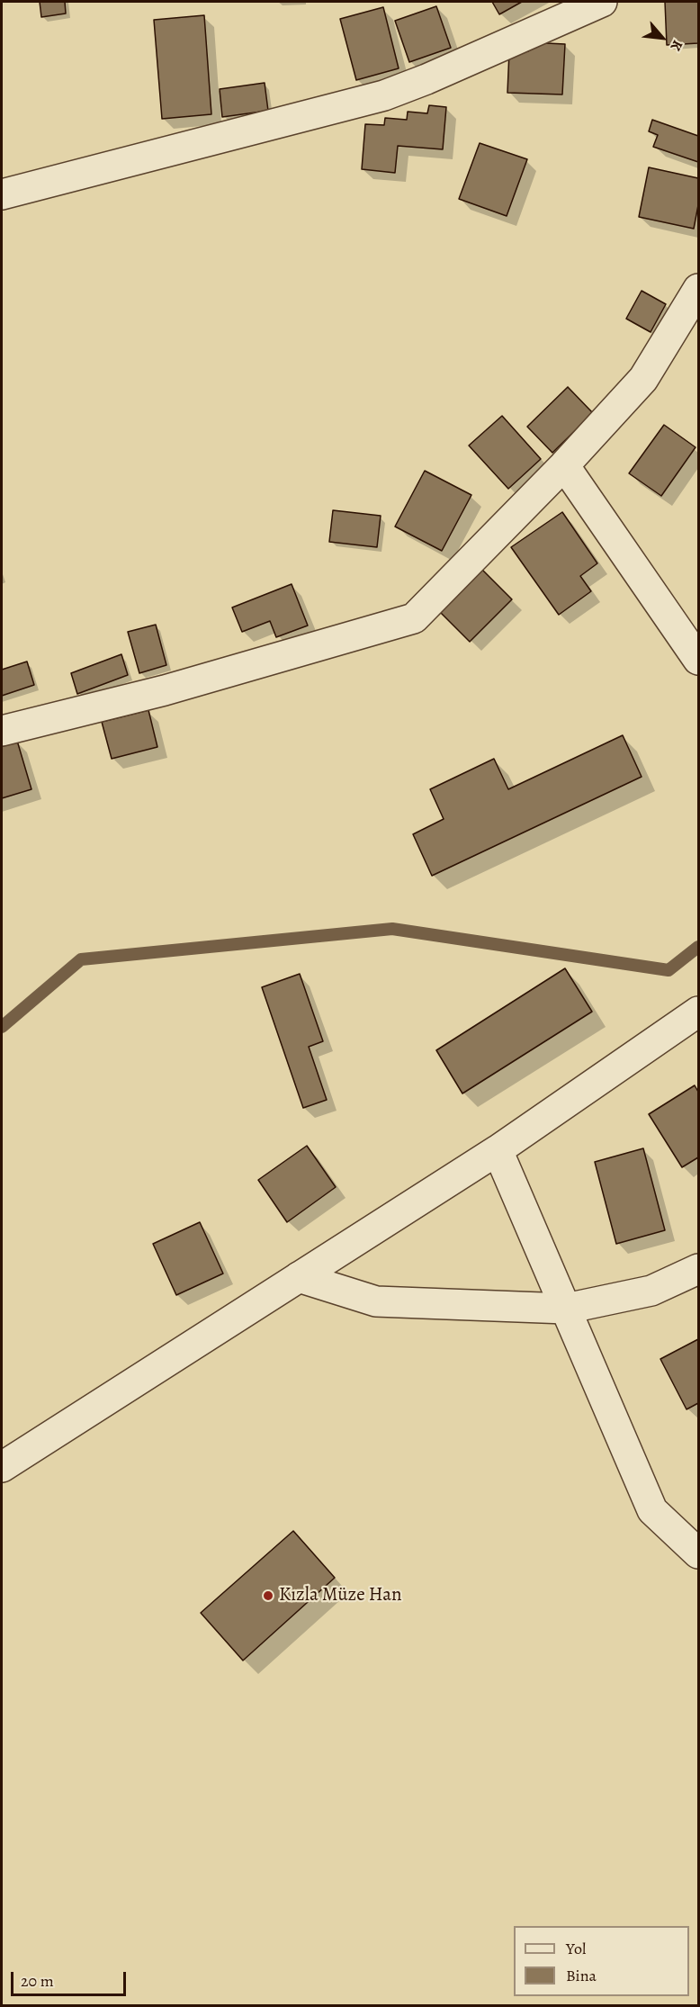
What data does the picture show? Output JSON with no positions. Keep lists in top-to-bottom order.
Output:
{
  "places": ["Kızla Müze Han"],
  "legend": ["Yol", "Bina"],
  "scale_bar": "20 m",
  "north": "bottom right"
}
